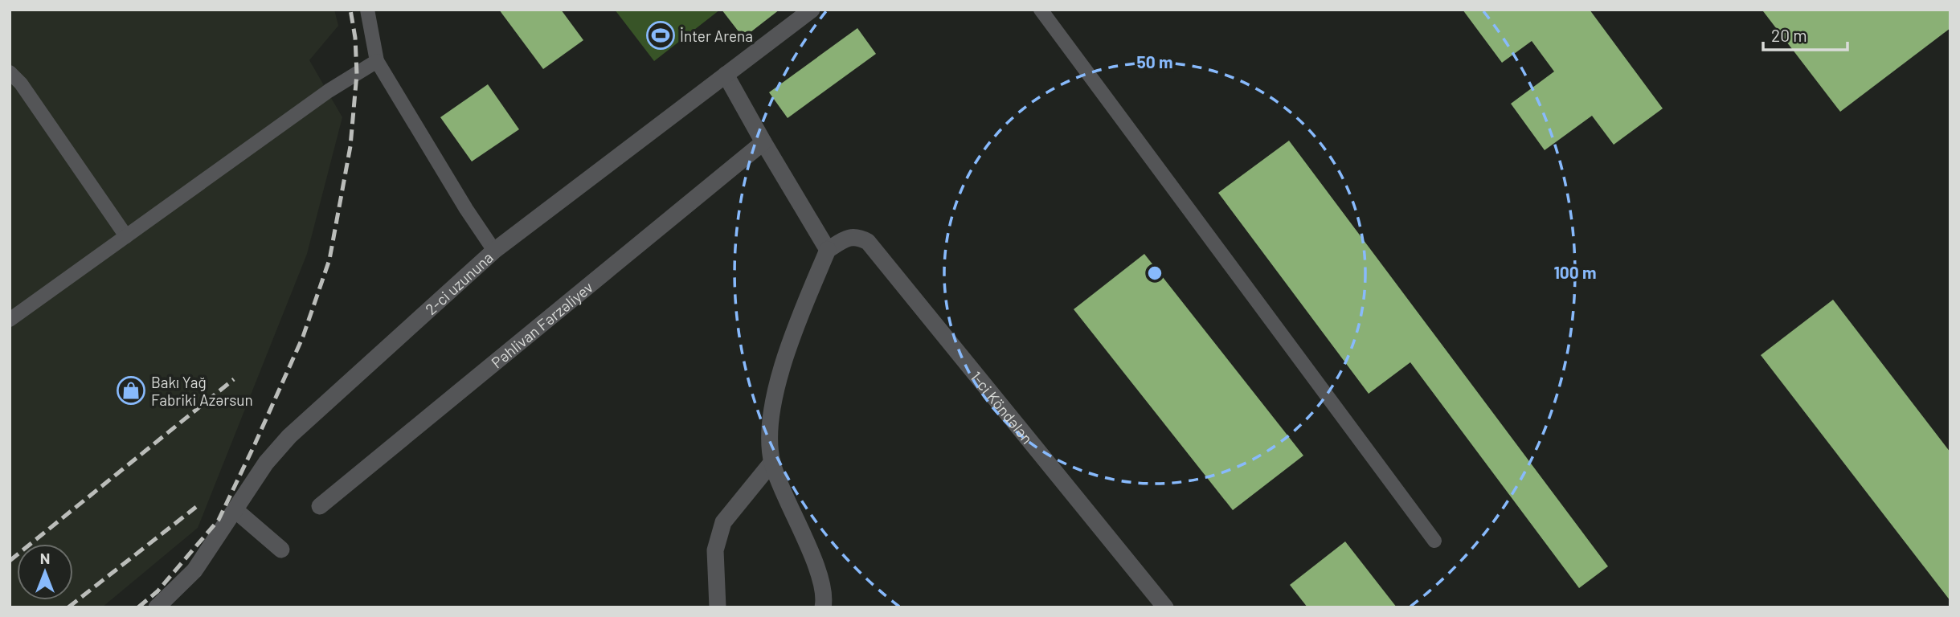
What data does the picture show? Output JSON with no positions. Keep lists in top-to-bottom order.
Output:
{
  "streets": {
    "street": ["2-ci uzununa", "Pəhlivan Fərzəliyev", "1-ci Köndələn"]
  },
  "places": {
    "sports": ["İnter Arena"],
    "shop": ["Bakı Yağ Fabriki Azərsun"]
  },
  "scale_bar": "20 m",
  "north": "top",
  "rings": ["50 m", "100 m"]
}
